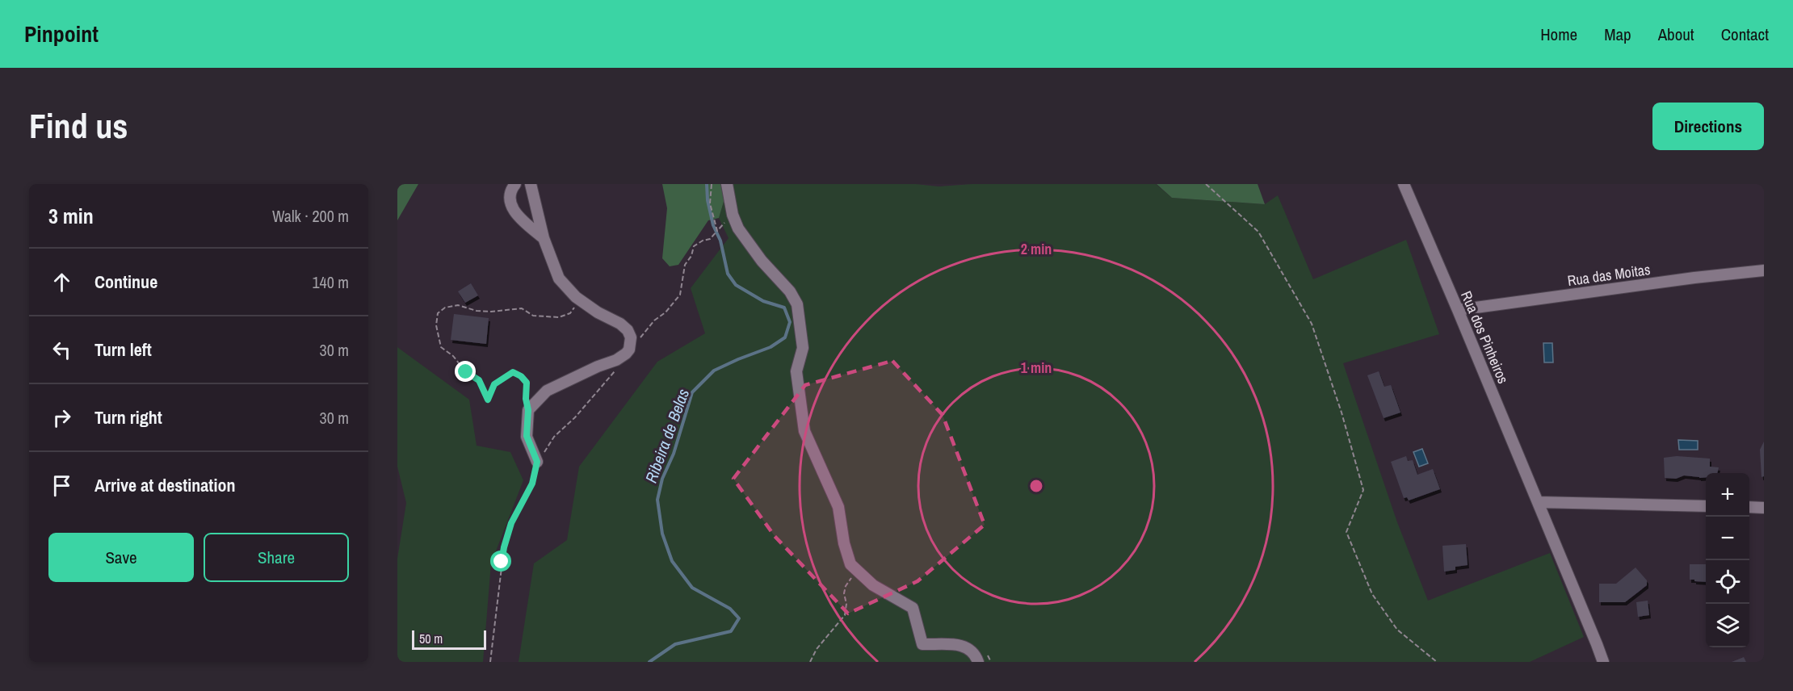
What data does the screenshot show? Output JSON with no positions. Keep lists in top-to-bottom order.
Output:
{
  "streets": {
    "street": ["Rua das Moitas", "Rua dos Pinheiros"]
  },
  "crossings": [
    ["Rua das Moitas", "Rua dos Pinheiros"]
  ],
  "water": ["Ribeira de Belas"],
  "scale_bar": "50 m",
  "page": {
    "header": "Pinpoint",
    "nav": [
      "Home",
      "Map",
      "About",
      "Contact"
    ],
    "buttons": [
      "Directions",
      ["Save", "Share"]
    ],
    "title": "Find us",
    "heading": ["3 min", "Walk · 200 m"],
    "list": [
      ["Continue", "140 m"],
      ["Turn left", "30 m"],
      ["Turn right", "30 m"],
      "Arrive at destination"
    ],
    "map_buttons": ["+", "−"],
    "scale": "50 m"
  },
  "rings": ["2 min", "1 min"]
}
